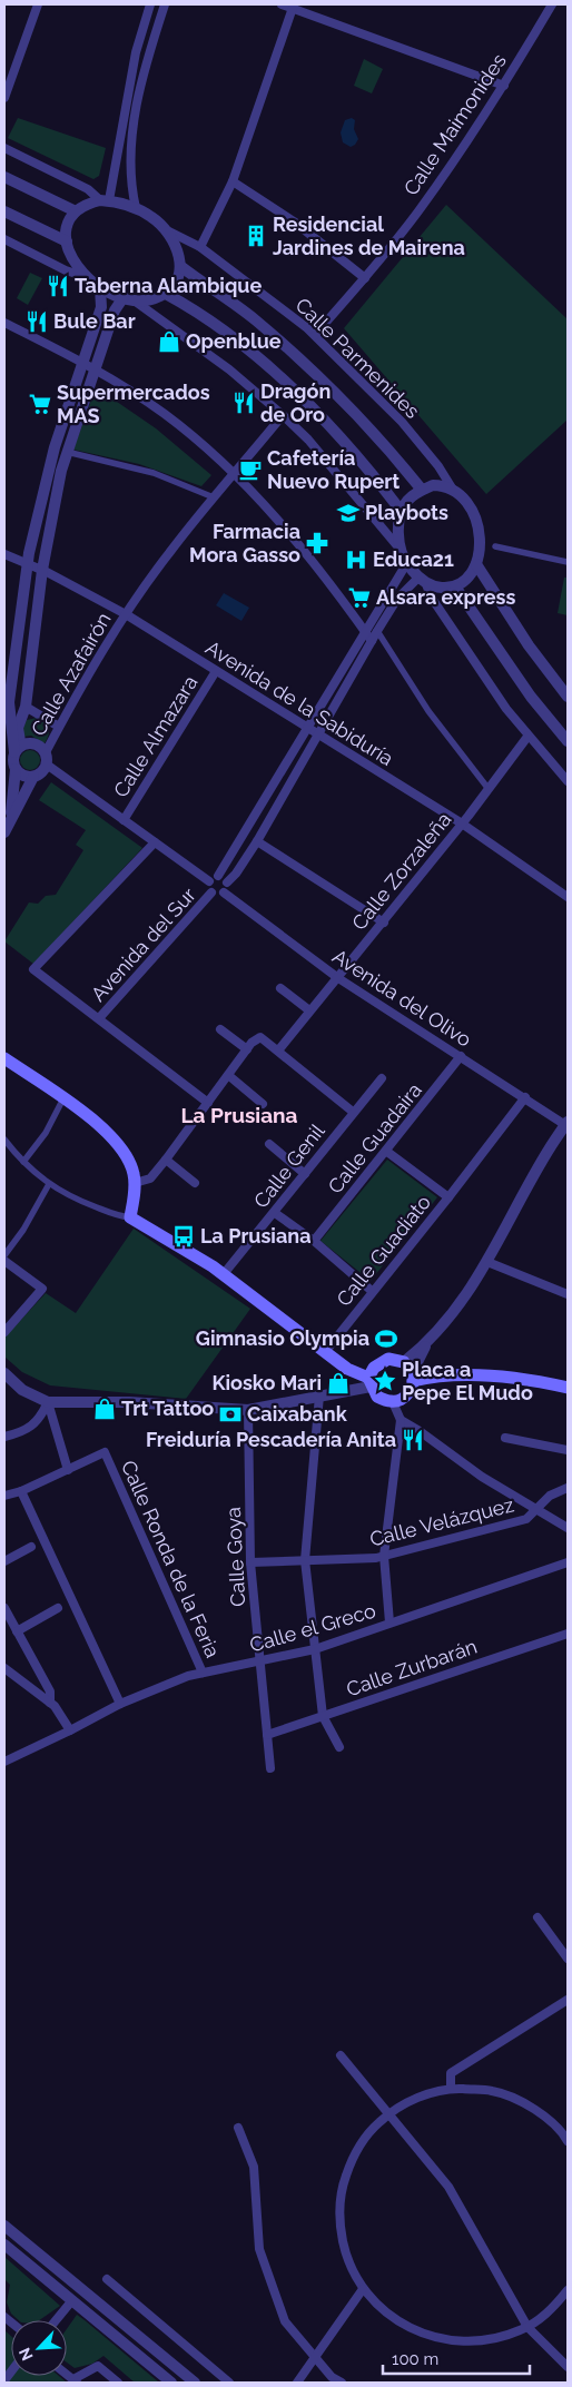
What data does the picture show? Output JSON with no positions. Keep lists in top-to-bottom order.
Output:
{
  "streets": {
    "street": [
      "Calle Maimonides",
      "Calle Parmenides",
      "Calle Azafairón",
      "Avenida de la Sabiduría",
      "Calle Almazara",
      "Calle Zorzaleña",
      "Avenida del Sur",
      "Avenida del Olivo",
      "Calle Guadaira",
      "Calle Genil",
      "Calle Guadiato",
      "Calle Velázquez",
      "Calle Goya",
      "Calle Ronda de la Feria",
      "Calle el Greco",
      "Calle Zurbarán"
    ]
  },
  "crossings": [
    ["Calle Maimonides", "Calle Parmenides"],
    ["Calle Parmenides", "Avenida del Sur"],
    ["Calle Azafairón", "Avenida de la Sabiduría"],
    ["Avenida de la Sabiduría", "Calle Almazara"],
    ["Avenida de la Sabiduría", "Calle Zorzaleña"],
    ["Avenida de la Sabiduría", "Avenida del Sur"],
    ["Calle Zorzaleña", "Avenida del Olivo"],
    ["Avenida del Sur", "Avenida del Olivo"],
    ["Avenida del Olivo", "Calle Guadaira"],
    ["Avenida del Olivo", "Calle Guadiato"],
    ["Calle Guadaira", "Calle Guadiato"],
    ["Calle Velázquez", "Calle Goya"],
    ["Calle Goya", "Calle el Greco"],
    ["Calle Goya", "Calle Zurbarán"],
    ["Calle Ronda de la Feria", "Calle el Greco"]
  ],
  "districts": ["La Prusiana"],
  "places": {
    "building": ["Residencial Jardines de Mairena"],
    "restaurant": [
      "Taberna Alambique",
      "Bule Bar",
      "Dragón de Oro",
      "Freiduría Pescadería Anita"
    ],
    "shop": ["Openblue", "Kiosko Mari", "Trt Tattoo"],
    "supermarket": ["Supermercados MAS", "Alsara express"],
    "cafe": ["Cafetería Nuevo Rupert"],
    "school or university": ["Playbots"],
    "pharmacy": ["Farmacia Mora Gasso"],
    "hospital": ["Educa21"],
    "bus stop": ["La Prusiana"],
    "sports": ["Gimnasio Olympia"],
    "place": ["Placa a Pepe El Mudo"],
    "bank": ["Caixabank"]
  },
  "scale_bar": "100 m",
  "north": "bottom left"
}
